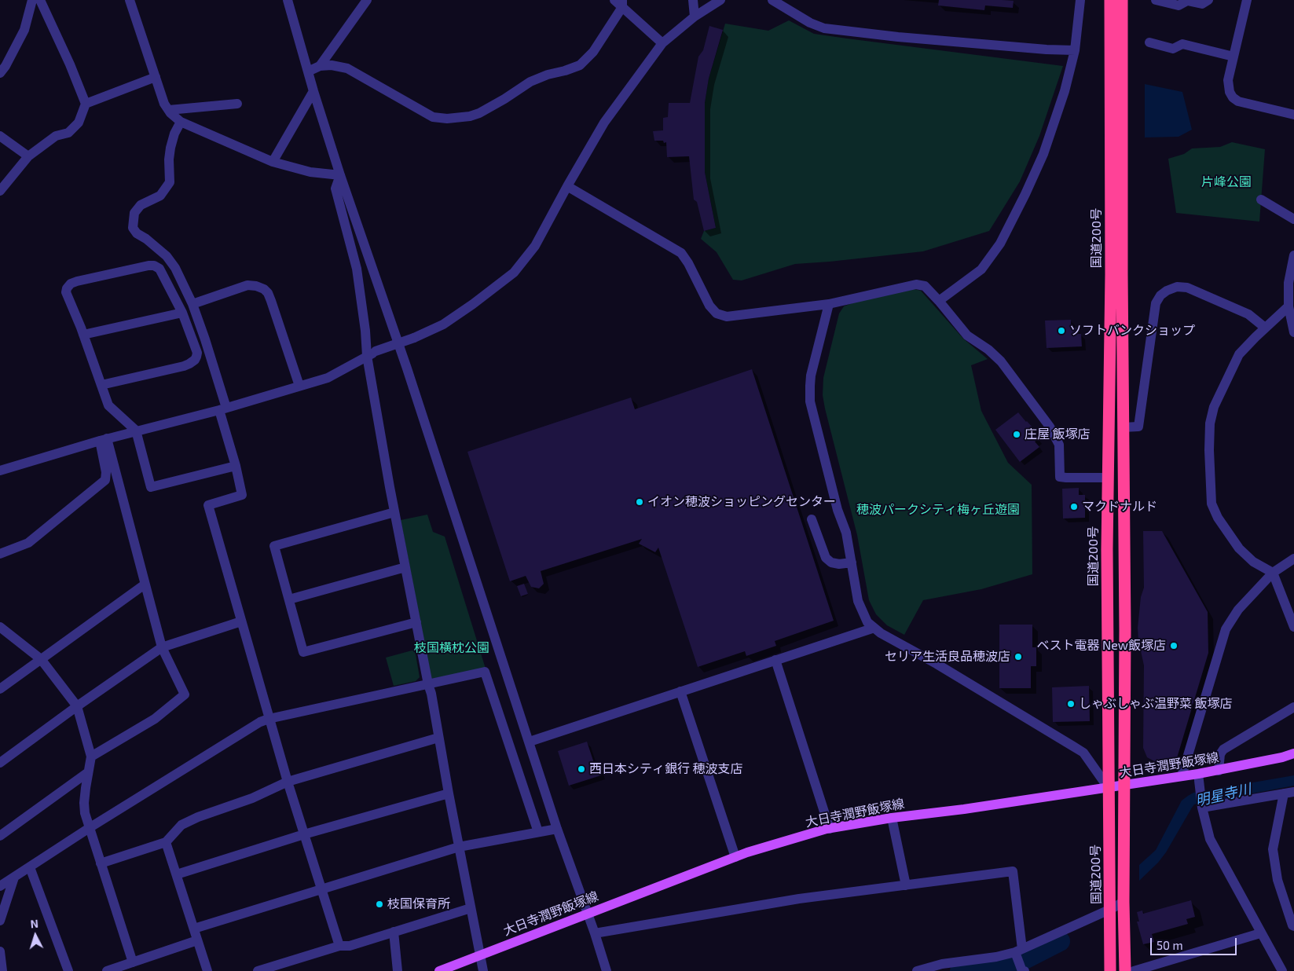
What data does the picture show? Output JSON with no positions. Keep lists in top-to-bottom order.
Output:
{
  "streets": {
    "highway": ["国道200号"],
    "main road": ["大日寺潤野飯塚線"]
  },
  "crossings": [
    ["国道200号", "大日寺潤野飯塚線"]
  ],
  "water": ["明星寺川"],
  "parks": ["片峰公園", "穂波パークシティ梅ヶ丘遊園", "枝国横枕公園"],
  "places": [
    "ソフトバンクショップ",
    "庄屋 飯塚店",
    "イオン穂波ショッピングセンター",
    "マクドナルド",
    "ベスト電器 New飯塚店",
    "セリア生活良品穂波店",
    "しゃぶしゃぶ温野菜 飯塚店",
    "西日本シティ銀行 穂波支店",
    "枝国保育所"
  ],
  "scale_bar": "50 m",
  "north": "top"
}
